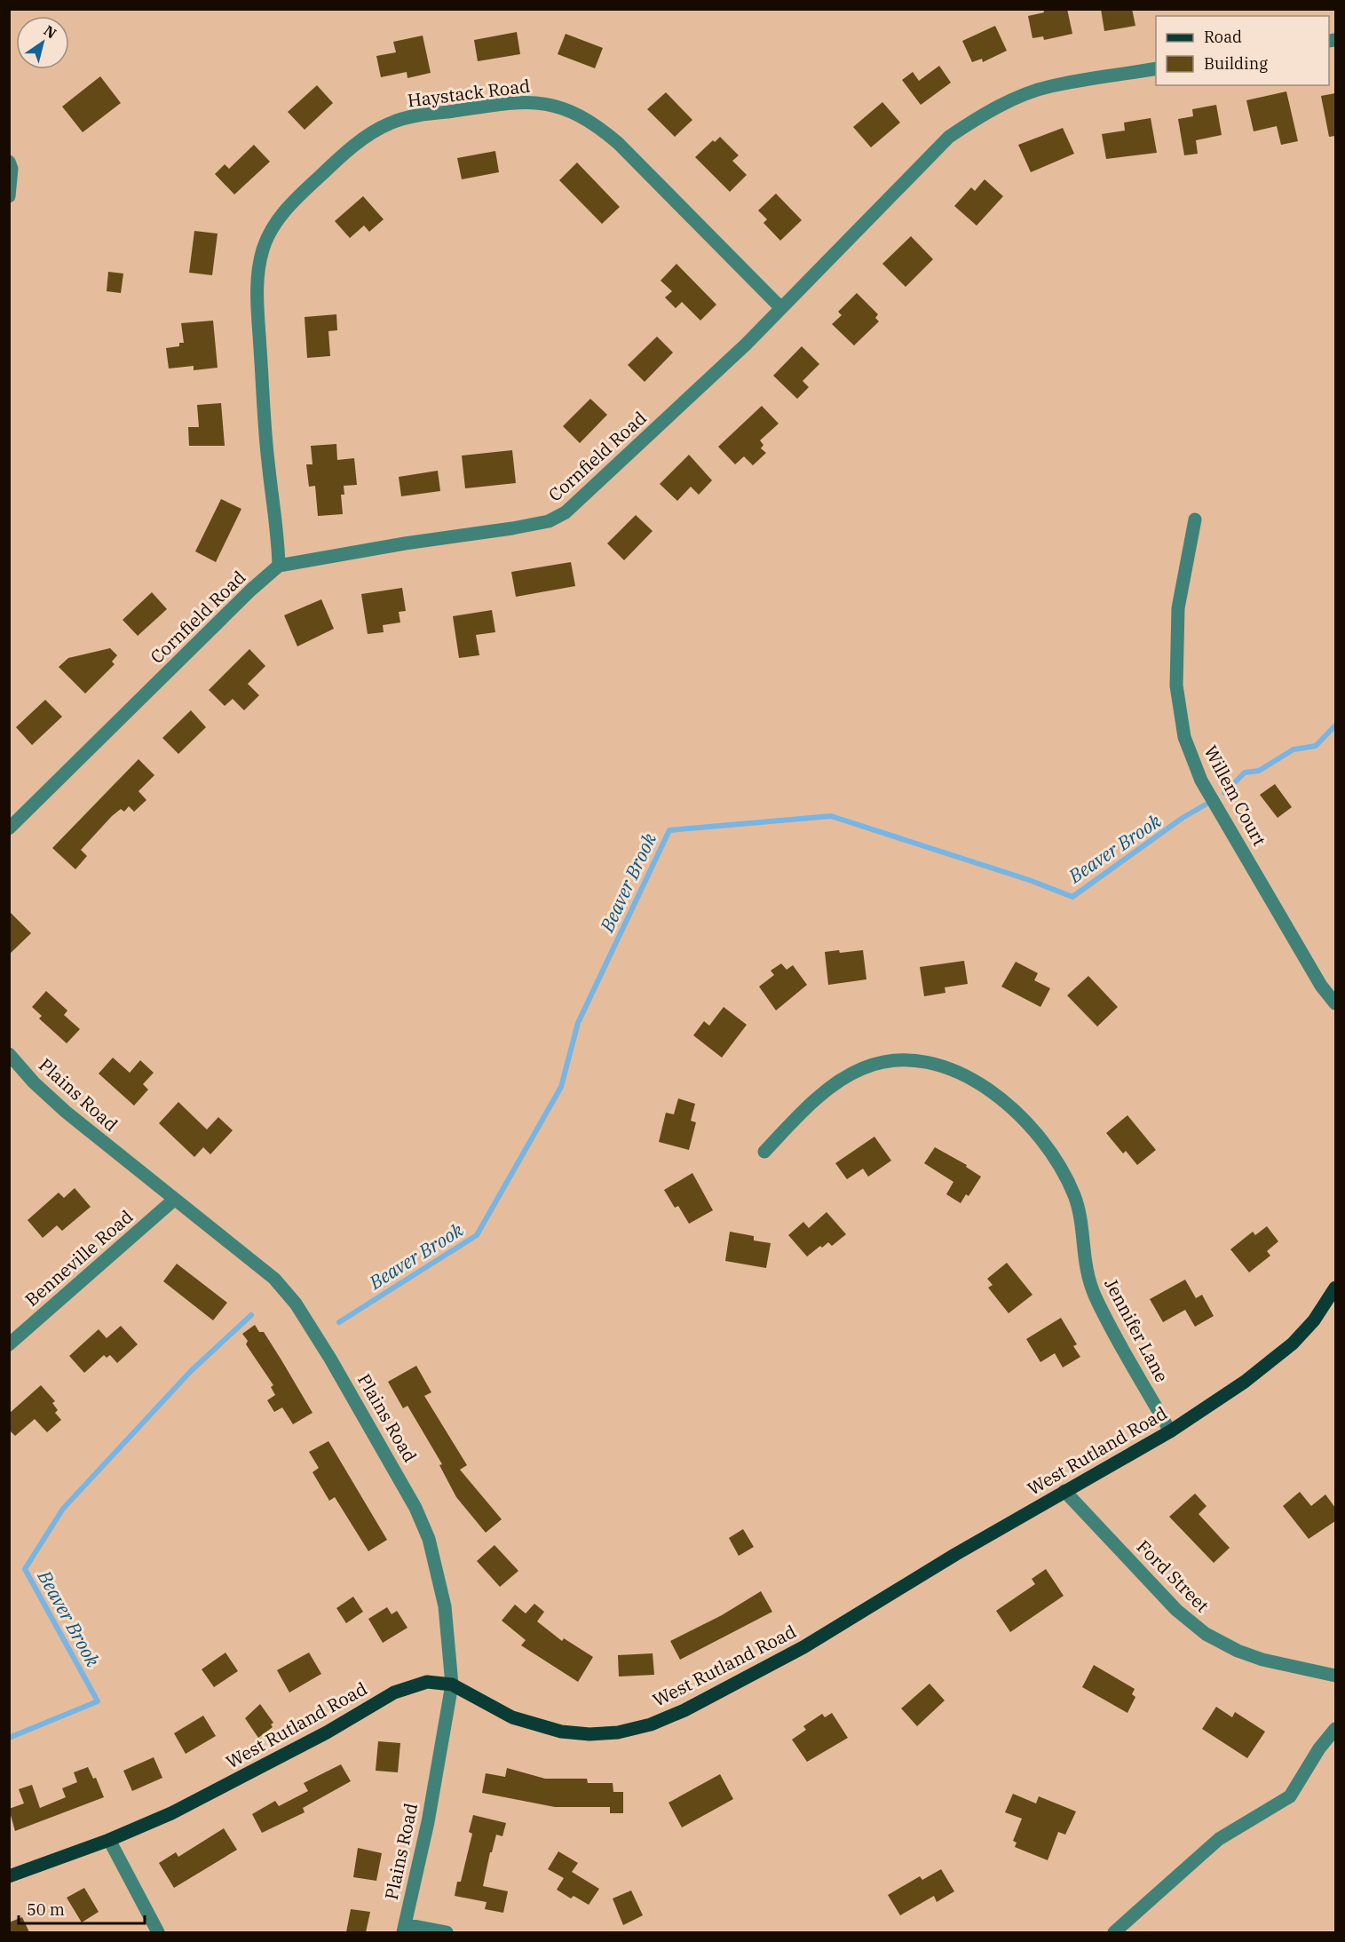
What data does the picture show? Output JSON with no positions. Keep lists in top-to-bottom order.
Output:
{
  "streets": {
    "main road": ["West Rutland Road"],
    "street": [
      "Haystack Road",
      "Cornfield Road",
      "Willem Court",
      "Plains Road",
      "Benneville Road",
      "Jennifer Lane",
      "Ford Street"
    ]
  },
  "crossings": [
    ["Haystack Road", "Cornfield Road"],
    ["Plains Road", "Benneville Road"],
    ["Plains Road", "West Rutland Road"],
    ["Jennifer Lane", "West Rutland Road"],
    ["West Rutland Road", "Ford Street"]
  ],
  "water": ["Beaver Brook"],
  "legend": ["Road", "Building"],
  "scale_bar": "50 m",
  "north": "top right"
}
